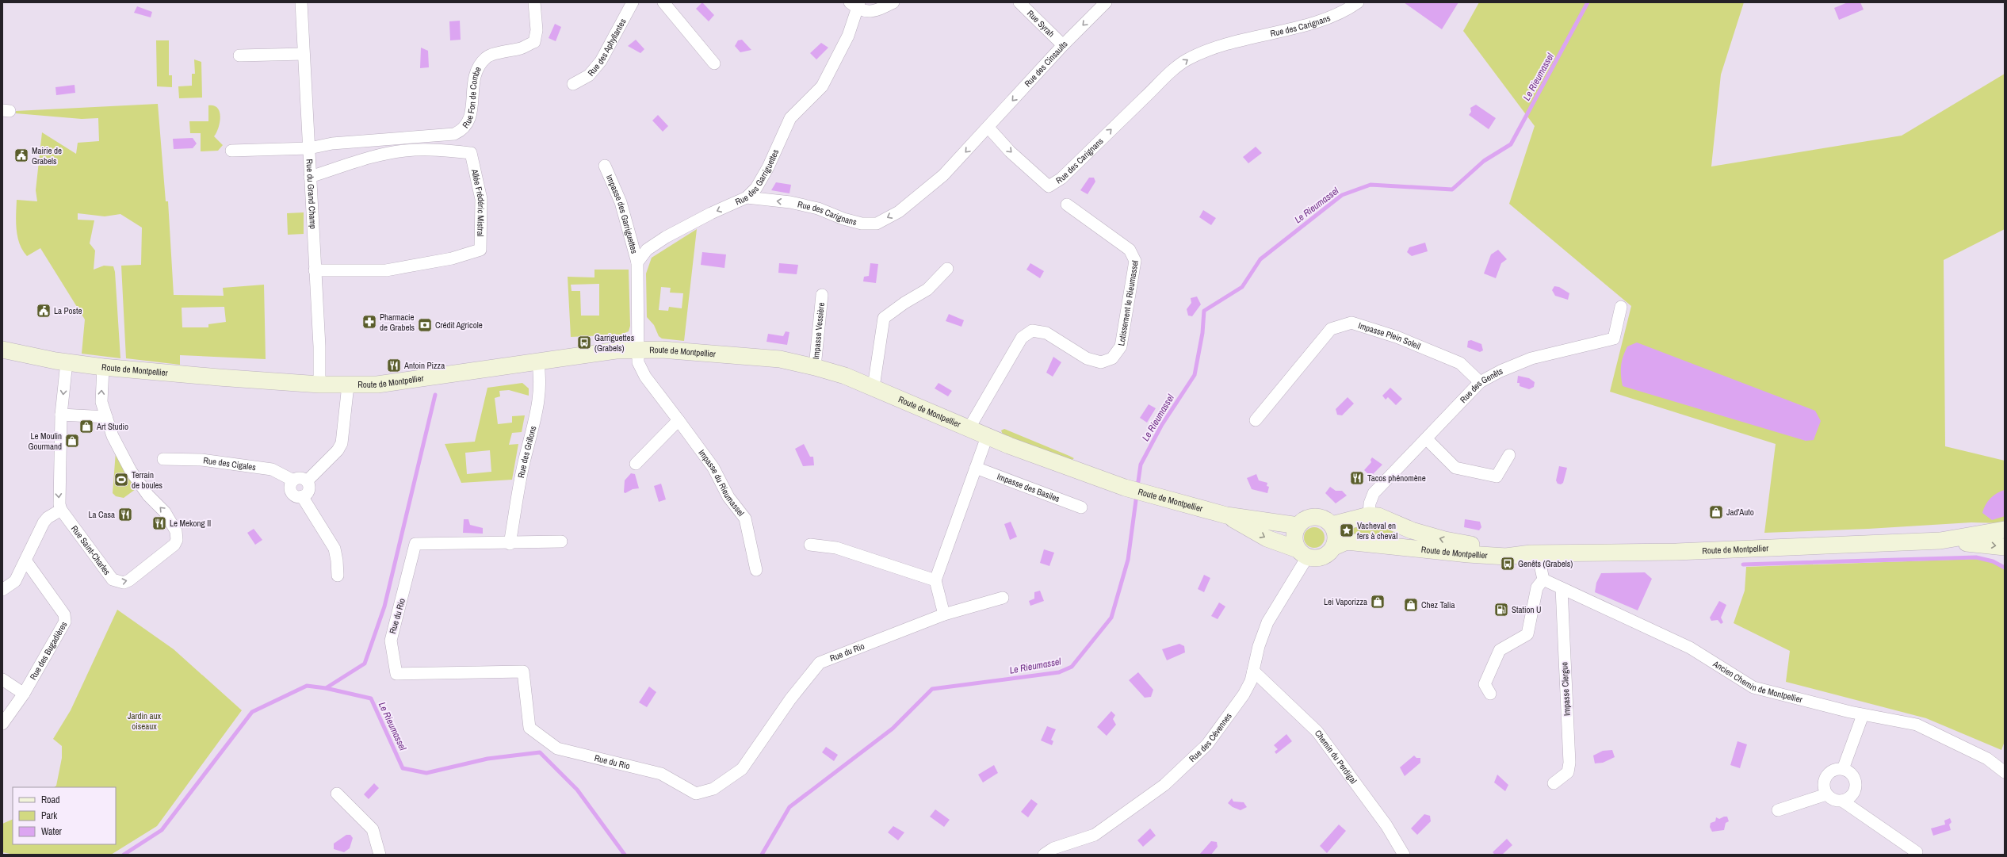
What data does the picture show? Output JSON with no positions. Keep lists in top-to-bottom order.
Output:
{
  "streets": {
    "street": [
      "Rue Syrah",
      "Rue des Carignans",
      "Rue des Aphyllantes",
      "Rue des Cinsaults",
      "Rue Fon de Combe",
      "Rue des Garriguettes",
      "Rue du Grand Champ",
      "Allée Frédéric Mistral",
      "Impasse des Garriguettes",
      "Lotissement le Rieumassel",
      "Impasse Vessière",
      "Impasse Plein Soleil",
      "Route de Montpellier",
      "Rue des Genêts",
      "Rue des Grillons",
      "Rue des Cigales",
      "Impasse du Rieumassel",
      "Impasse des Basiles",
      "Rue Saint-Charles",
      "Rue du Rio",
      "Rue des Bugadières",
      "Ancien Chemin de Montpellier",
      "Impasse Clergue",
      "Rue des Cévennes",
      "Chemin du Perdigal"
    ]
  },
  "crossings": [
    ["Rue Syrah", "Rue des Cinsaults"],
    ["Rue des Carignans", "Rue des Cinsaults"],
    ["Rue des Carignans", "Rue des Garriguettes"],
    ["Rue Fon de Combe", "Rue du Grand Champ"],
    ["Rue des Garriguettes", "Impasse des Garriguettes"],
    ["Rue du Grand Champ", "Allée Frédéric Mistral"],
    ["Rue du Grand Champ", "Route de Montpellier"],
    ["Lotissement le Rieumassel", "Route de Montpellier"],
    ["Impasse Vessière", "Route de Montpellier"],
    ["Impasse Plein Soleil", "Rue des Genêts"],
    ["Route de Montpellier", "Rue des Genêts"],
    ["Route de Montpellier", "Rue des Grillons"],
    ["Route de Montpellier", "Impasse du Rieumassel"],
    ["Route de Montpellier", "Rue Saint-Charles"],
    ["Route de Montpellier", "Rue des Cévennes"],
    ["Rue des Grillons", "Rue du Rio"],
    ["Ancien Chemin de Montpellier", "Impasse Clergue"],
    ["Rue des Cévennes", "Chemin du Perdigal"]
  ],
  "one_way": ["Rue des Cinsaults"],
  "water": ["Le Rieumassel"],
  "parks": ["Jardin aux oiseaux"],
  "places": {
    "public building": ["Mairie de Grabels", "La Poste"],
    "pharmacy": ["Pharmacie de Grabels"],
    "bank": ["Crédit Agricole"],
    "bus stop": ["Garriguettes (Grabels)", "Genêts (Grabels)"],
    "restaurant": [
      "Antoin Pizza",
      "Tacos phénomène",
      "La Casa",
      "Le Mekong II"
    ],
    "shop": [
      "Art Studio",
      "Le Moulin Gourmand",
      "Jad'Auto",
      "Lei Vaporizza",
      "Chez Talia"
    ],
    "sports": ["Terrain de boules"],
    "place": ["Vacheval en fers à cheval"],
    "fuel station": ["Station U"]
  },
  "legend": ["Road", "Park", "Water"]
}
